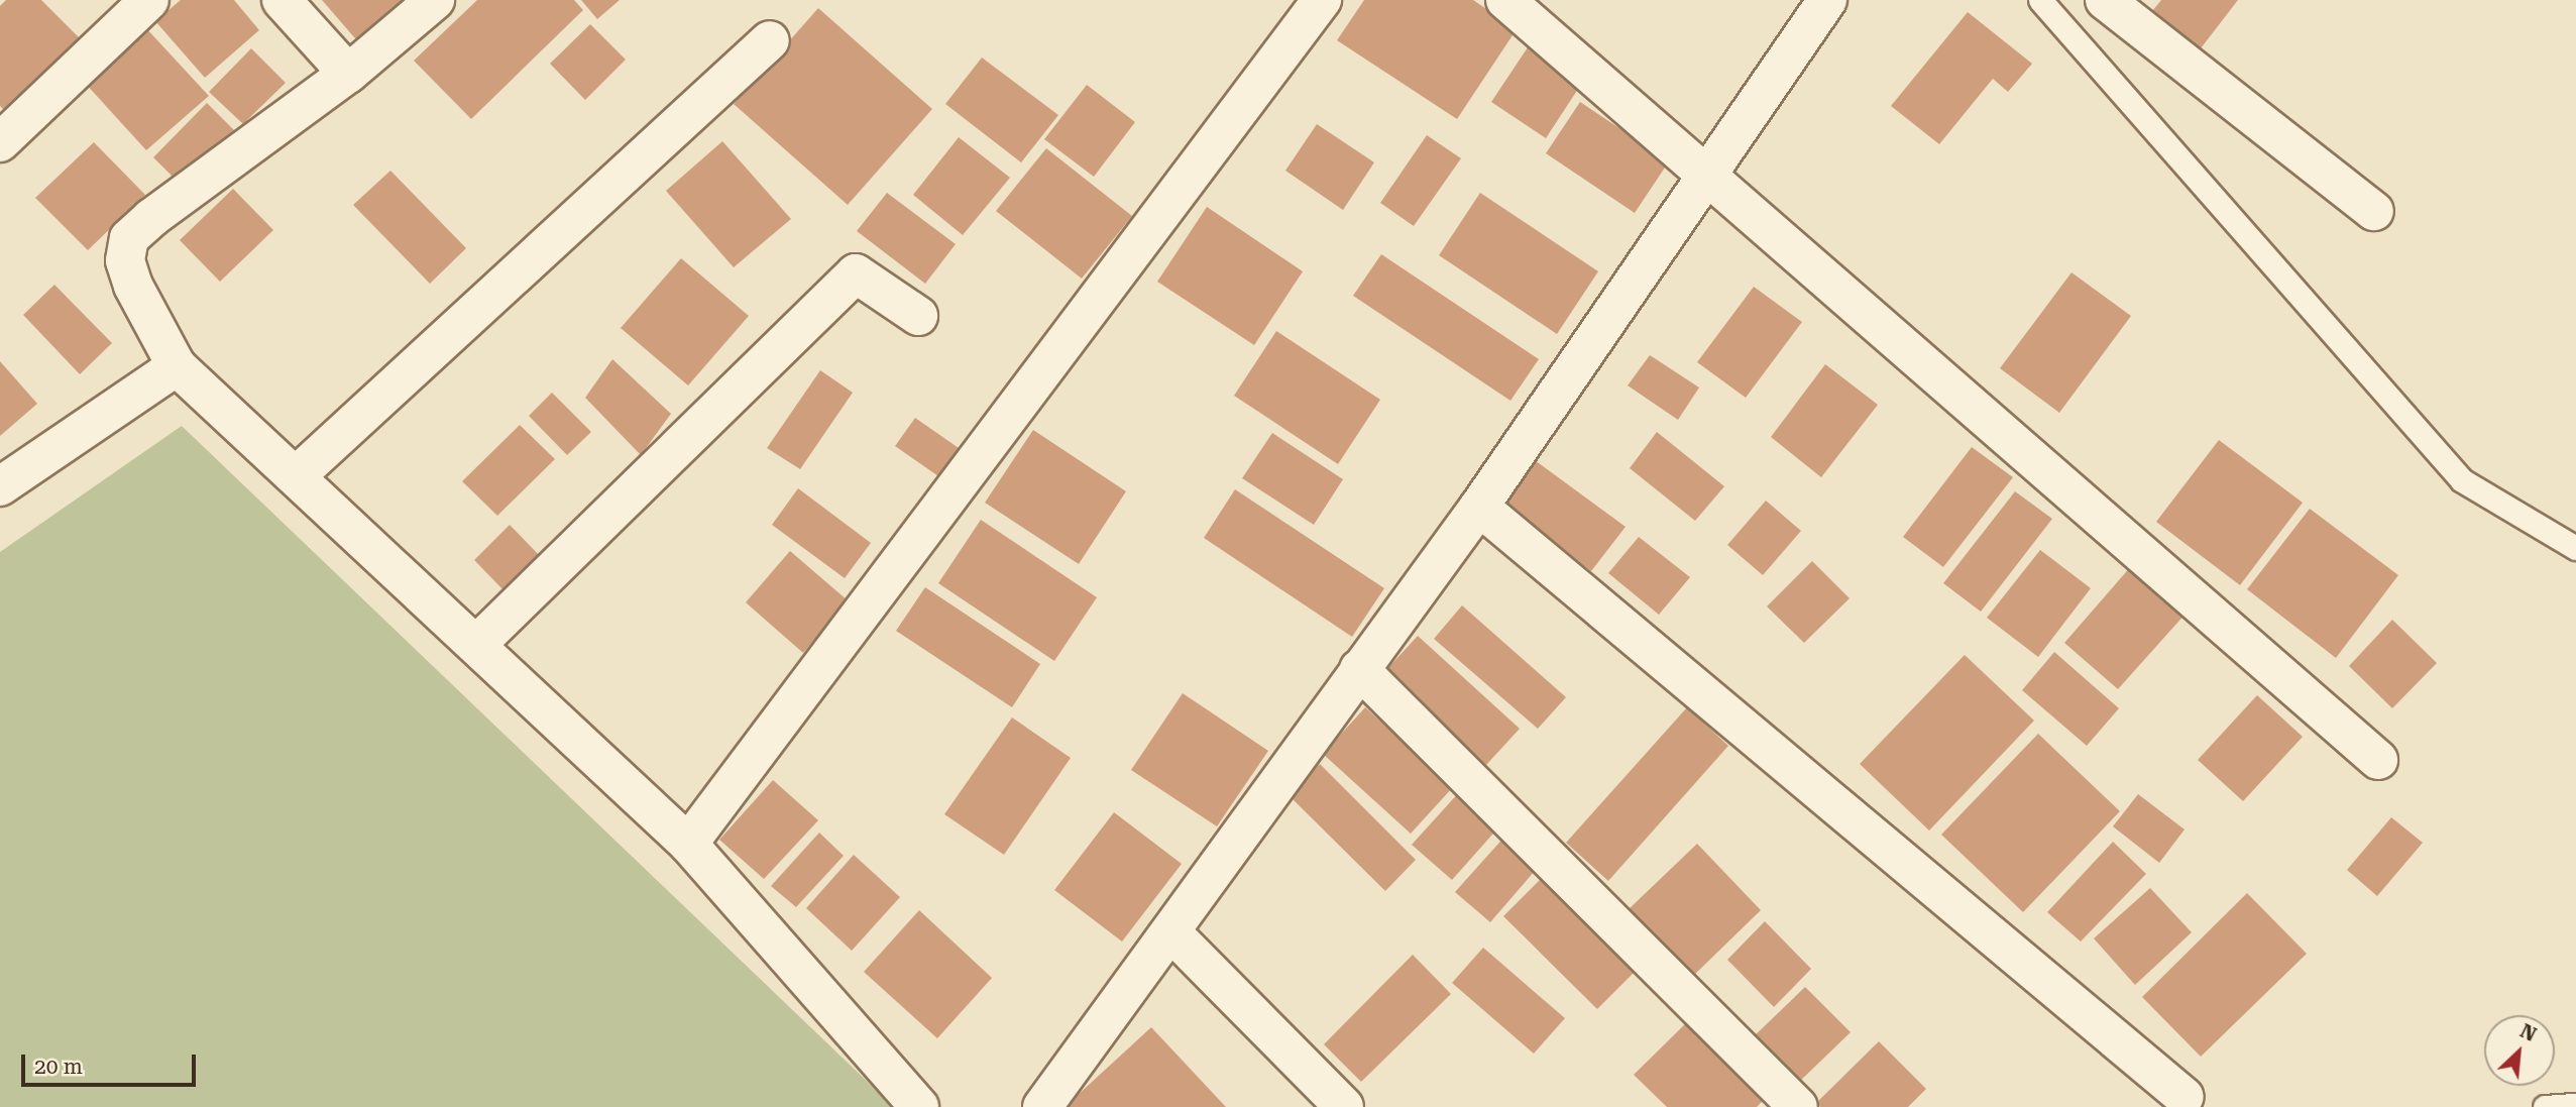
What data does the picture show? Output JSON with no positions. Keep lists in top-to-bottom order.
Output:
{
  "scale_bar": "20 m",
  "north": "top right"
}
